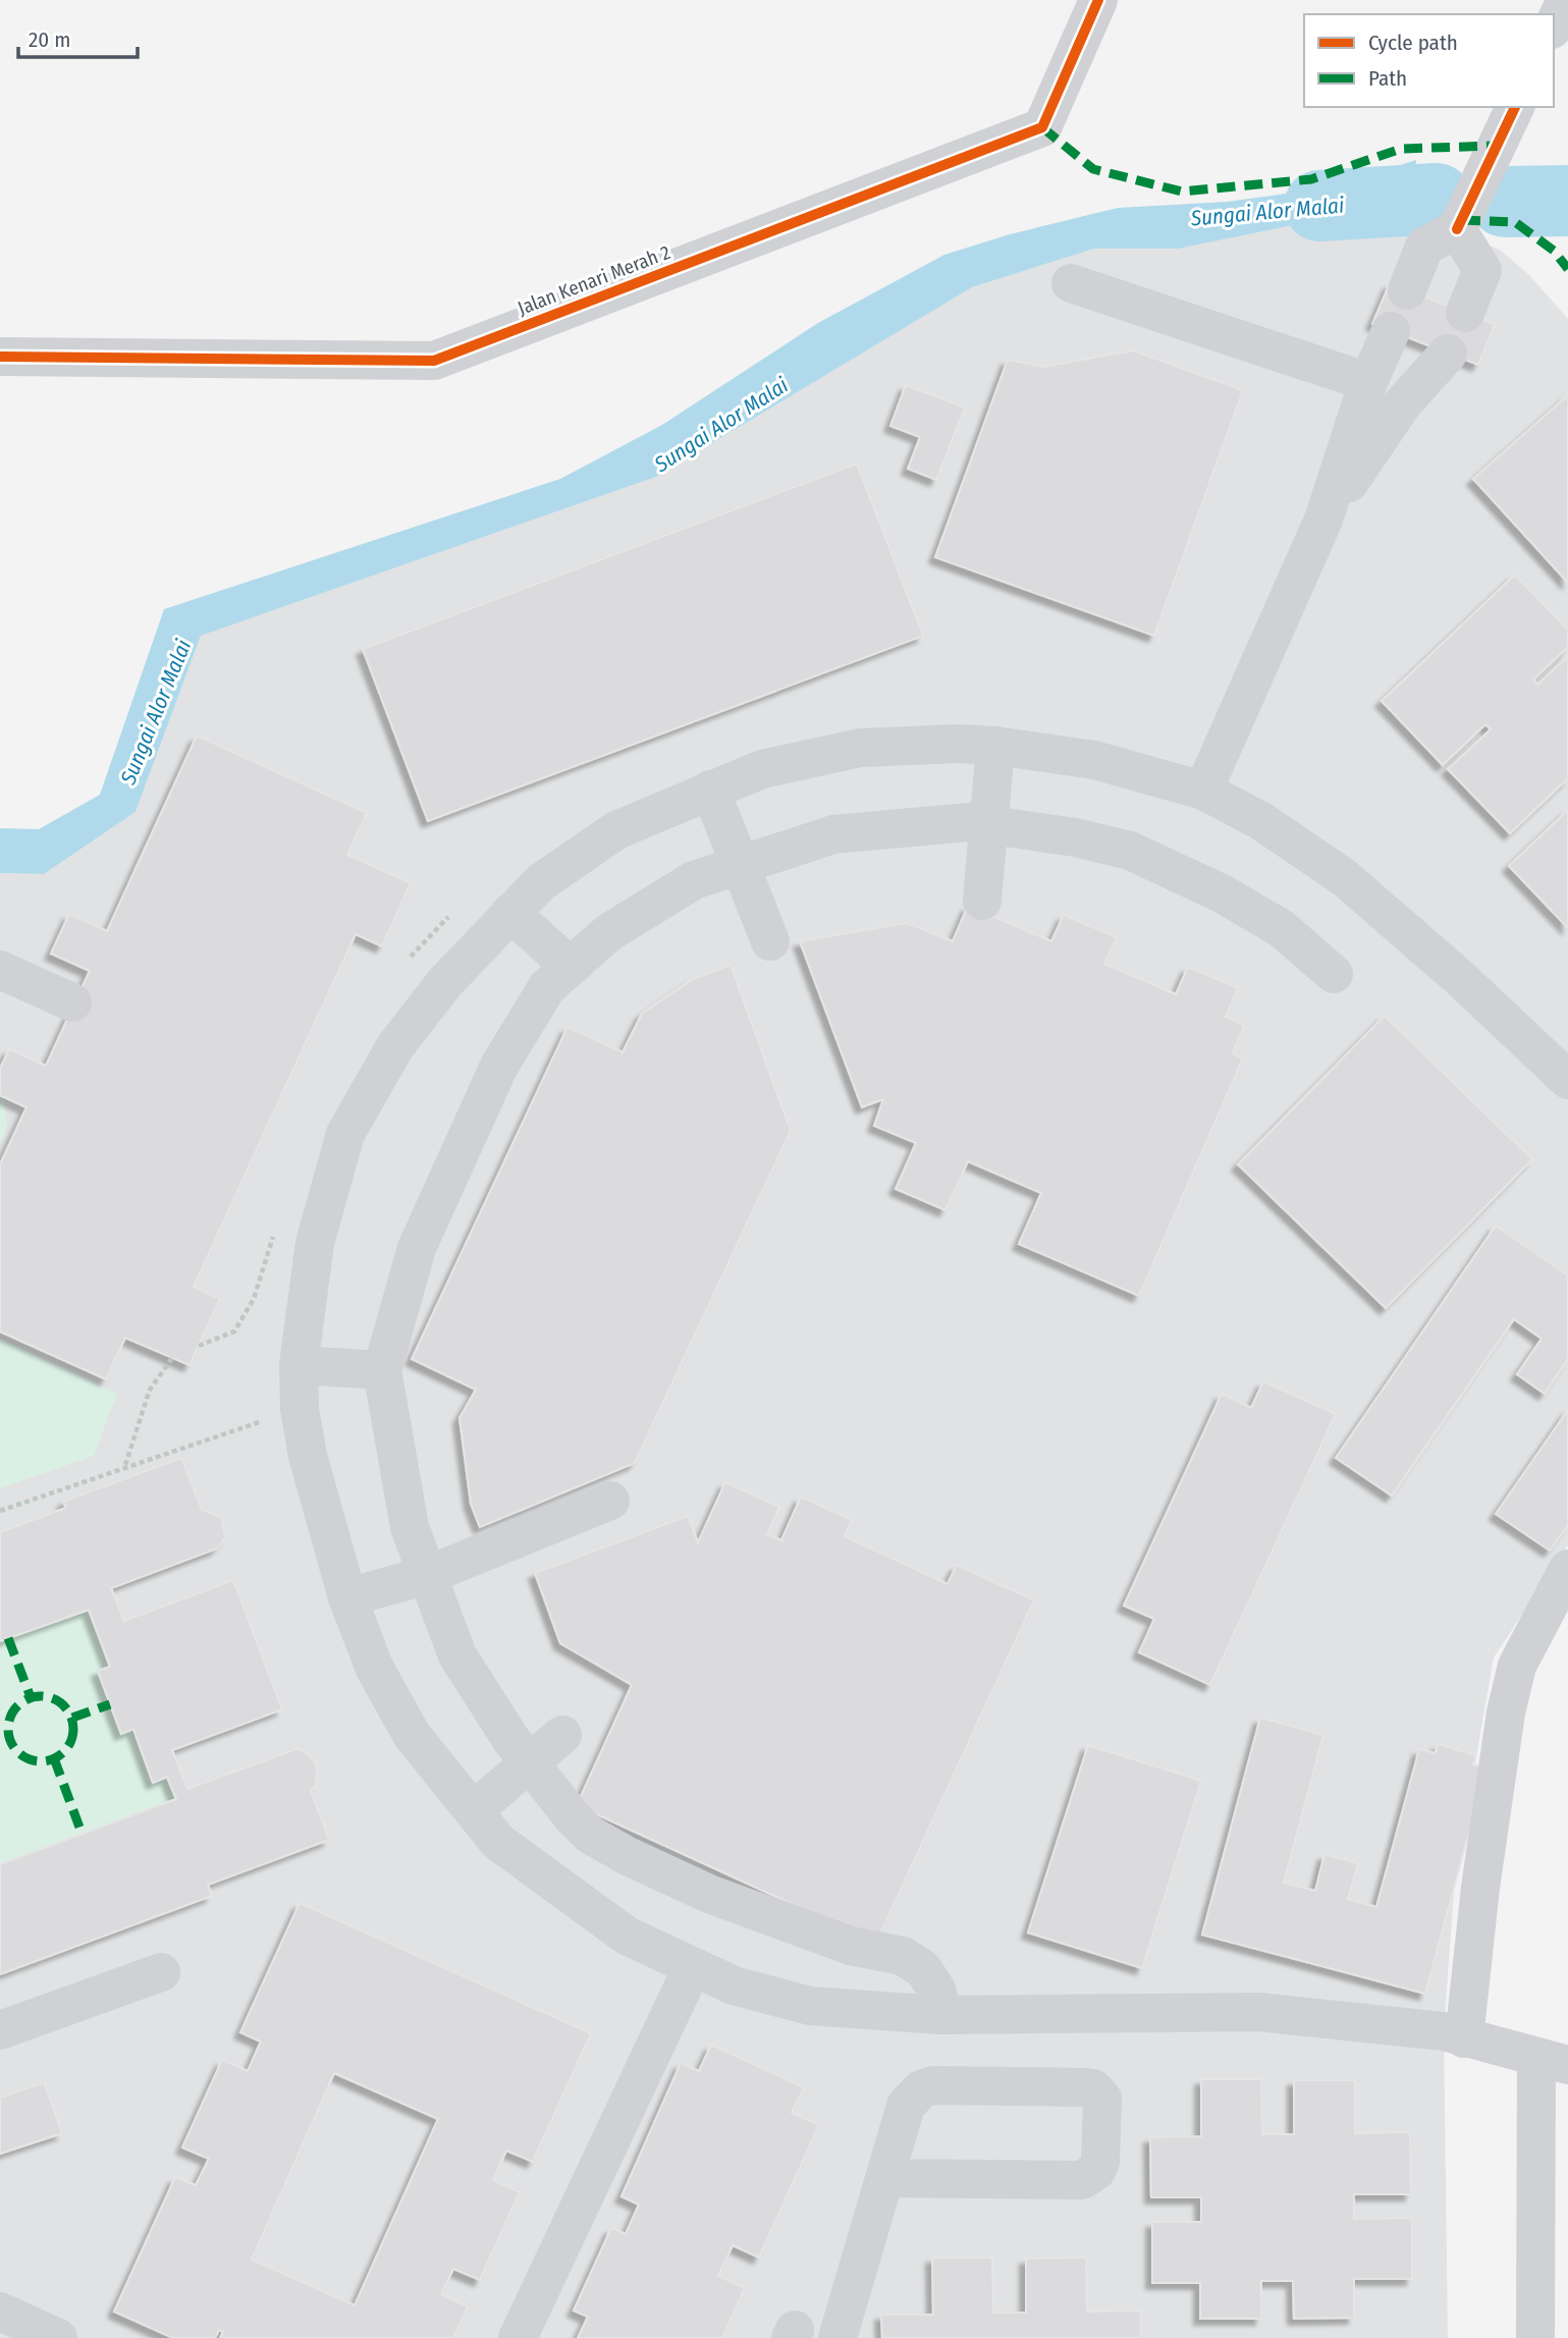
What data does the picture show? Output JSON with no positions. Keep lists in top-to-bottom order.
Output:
{
  "streets": {
    "street": ["Jalan Kenari Merah 2"]
  },
  "water": ["Sungai Alor Malai"],
  "legend": ["Cycle path", "Path"],
  "scale_bar": "20 m"
}
